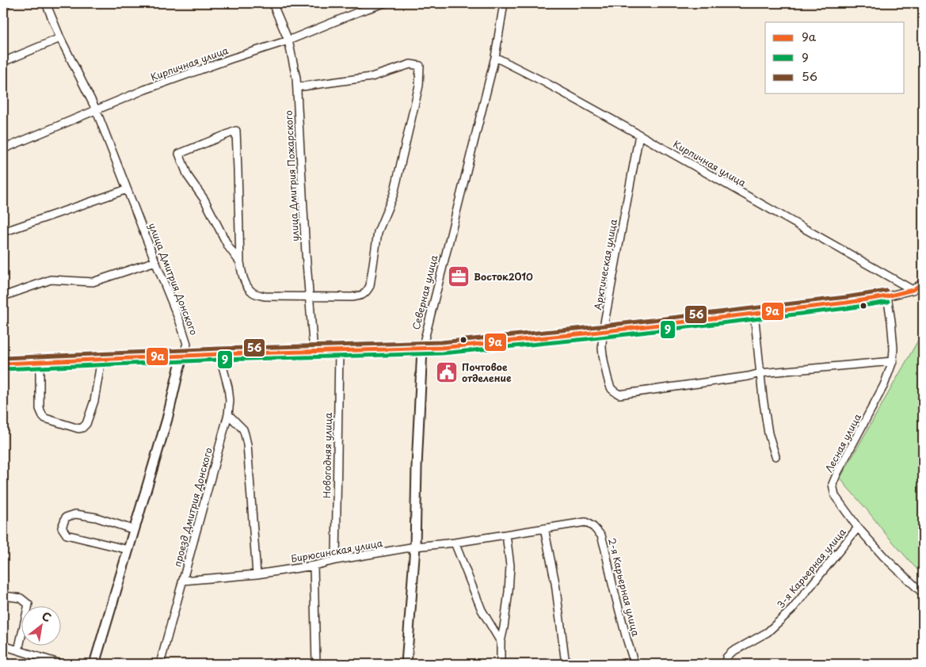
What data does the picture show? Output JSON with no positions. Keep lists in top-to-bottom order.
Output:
{
  "streets": {
    "main road": ["улица Дмитрия Донского", "Северная улица"],
    "street": [
      "Кирпичная улица",
      "улица Дмитрия Пожарского",
      "Арктическая улица",
      "Лесная улица",
      "Новогодняя улица",
      "проезд Дмитрия Донского",
      "Бирюсинская улица",
      "3-я Карьерная улица",
      "2-я Карьерная улица"
    ]
  },
  "crossings": [
    ["Кирпичная улица", "улица Дмитрия Пожарского"],
    ["Кирпичная улица", "Арктическая улица"],
    ["Кирпичная улица", "улица Дмитрия Донского"],
    ["Кирпичная улица", "Северная улица"],
    ["Северная улица", "Бирюсинская улица"],
    ["Лесная улица", "3-я Карьерная улица"],
    ["Новогодняя улица", "Бирюсинская улица"],
    ["проезд Дмитрия Донского", "Бирюсинская улица"],
    ["Бирюсинская улица", "2-я Карьерная улица"]
  ],
  "places": {
    "office": ["Восток2010"],
    "public building": ["Почтовое отделение"]
  },
  "lines": ["transit line 9а", "transit line 56", "transit line 9"],
  "legend": ["9а", "9", "56"],
  "north": "top right"
}
